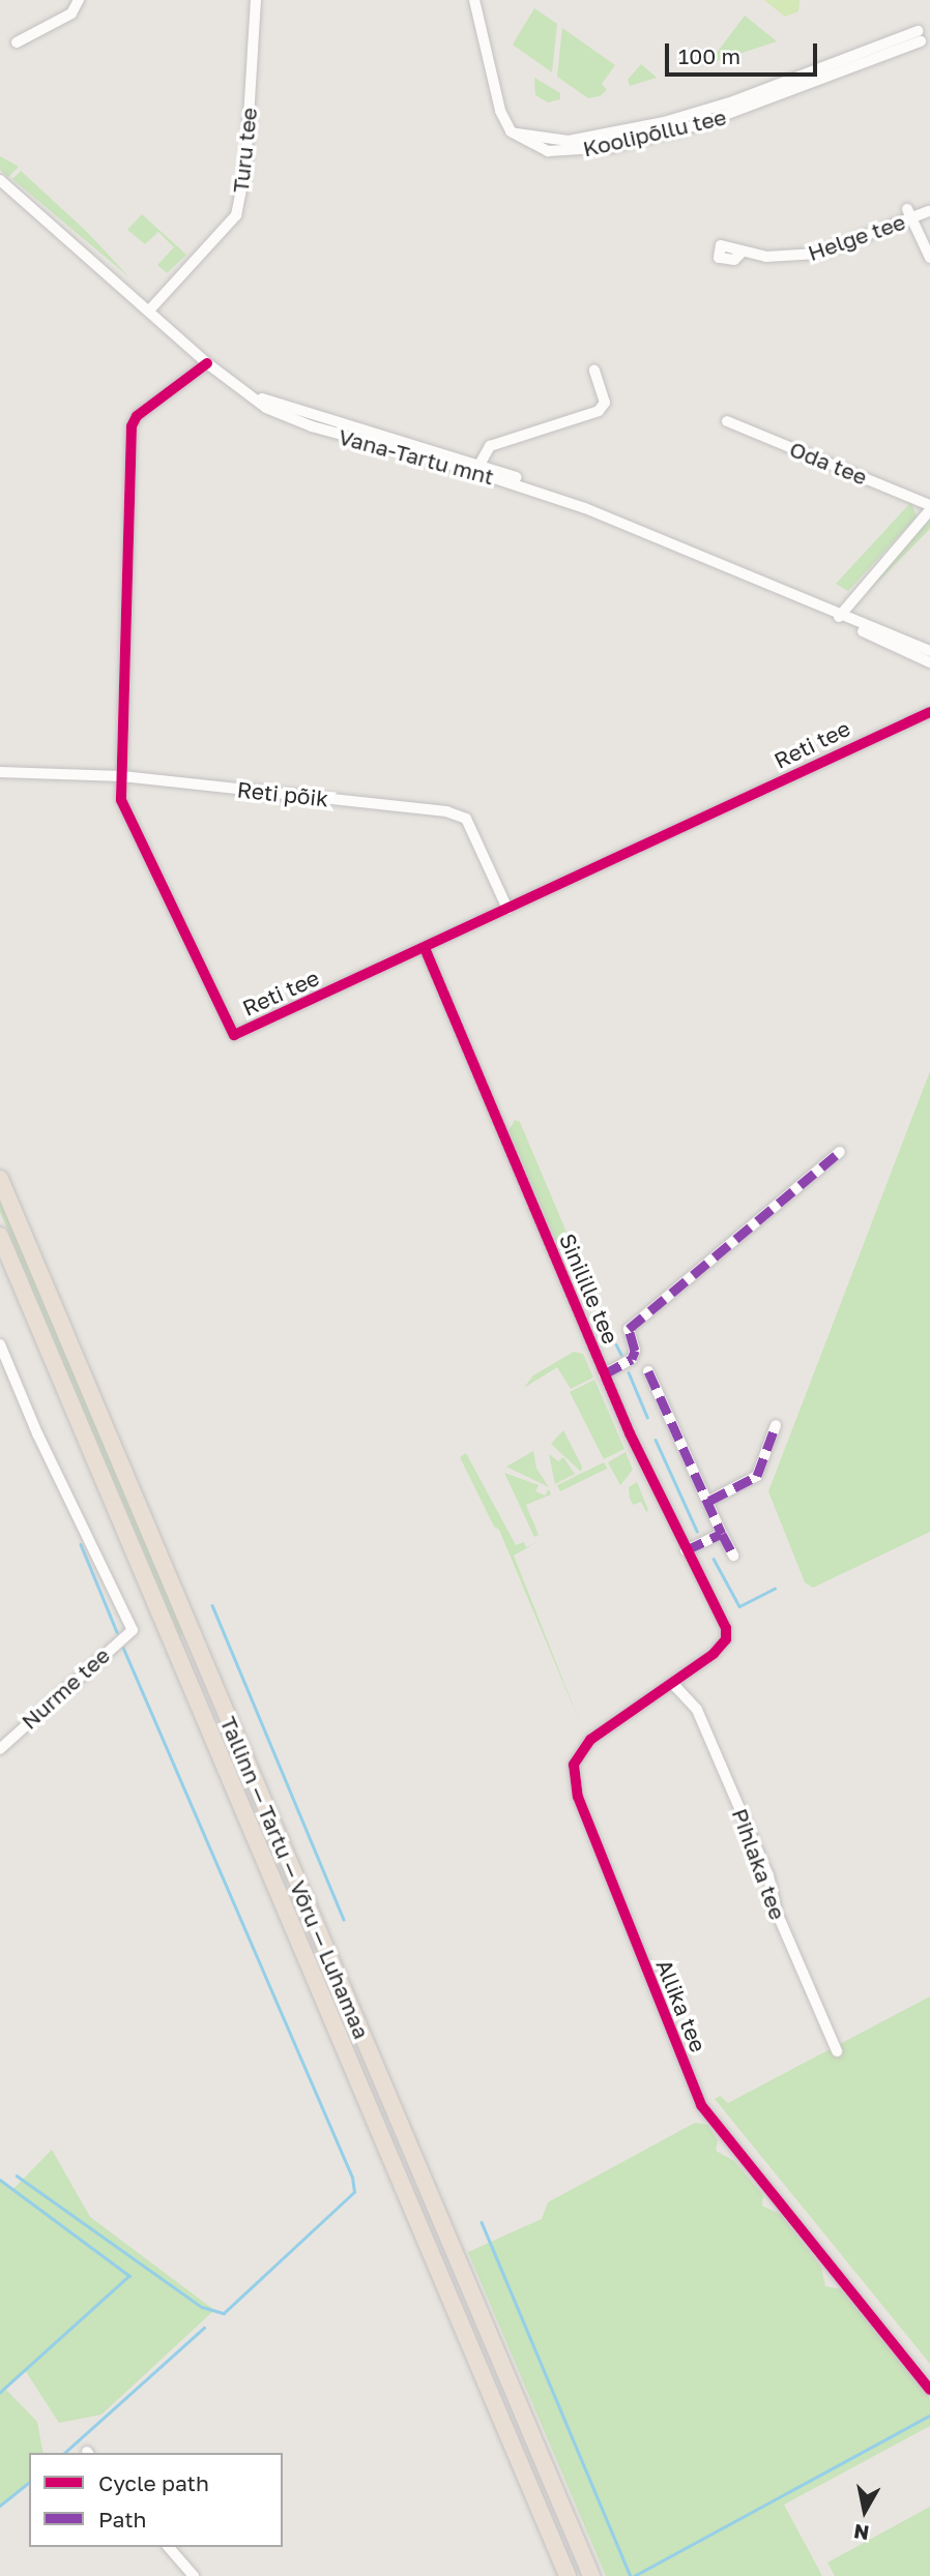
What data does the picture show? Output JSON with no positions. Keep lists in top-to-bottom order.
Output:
{
  "streets": {
    "highway": ["Tallinn — Tartu — Võru — Luhamaa"],
    "street": [
      "Koolipõllu tee",
      "Turu tee",
      "Helge tee",
      "Vana-Tartu mnt",
      "Oda tee",
      "Reti tee",
      "Reti põik",
      "Sinilille tee",
      "Nurme tee",
      "Pihlaka tee",
      "Allika tee"
    ]
  },
  "crossings": [
    ["Turu tee", "Vana-Tartu mnt"],
    ["Vana-Tartu mnt", "Reti tee"],
    ["Reti tee", "Reti põik"],
    ["Reti tee", "Sinilille tee"],
    ["Sinilille tee", "Allika tee"],
    ["Pihlaka tee", "Allika tee"]
  ],
  "legend": ["Cycle path", "Path"],
  "scale_bar": "100 m",
  "north": "bottom"
}
